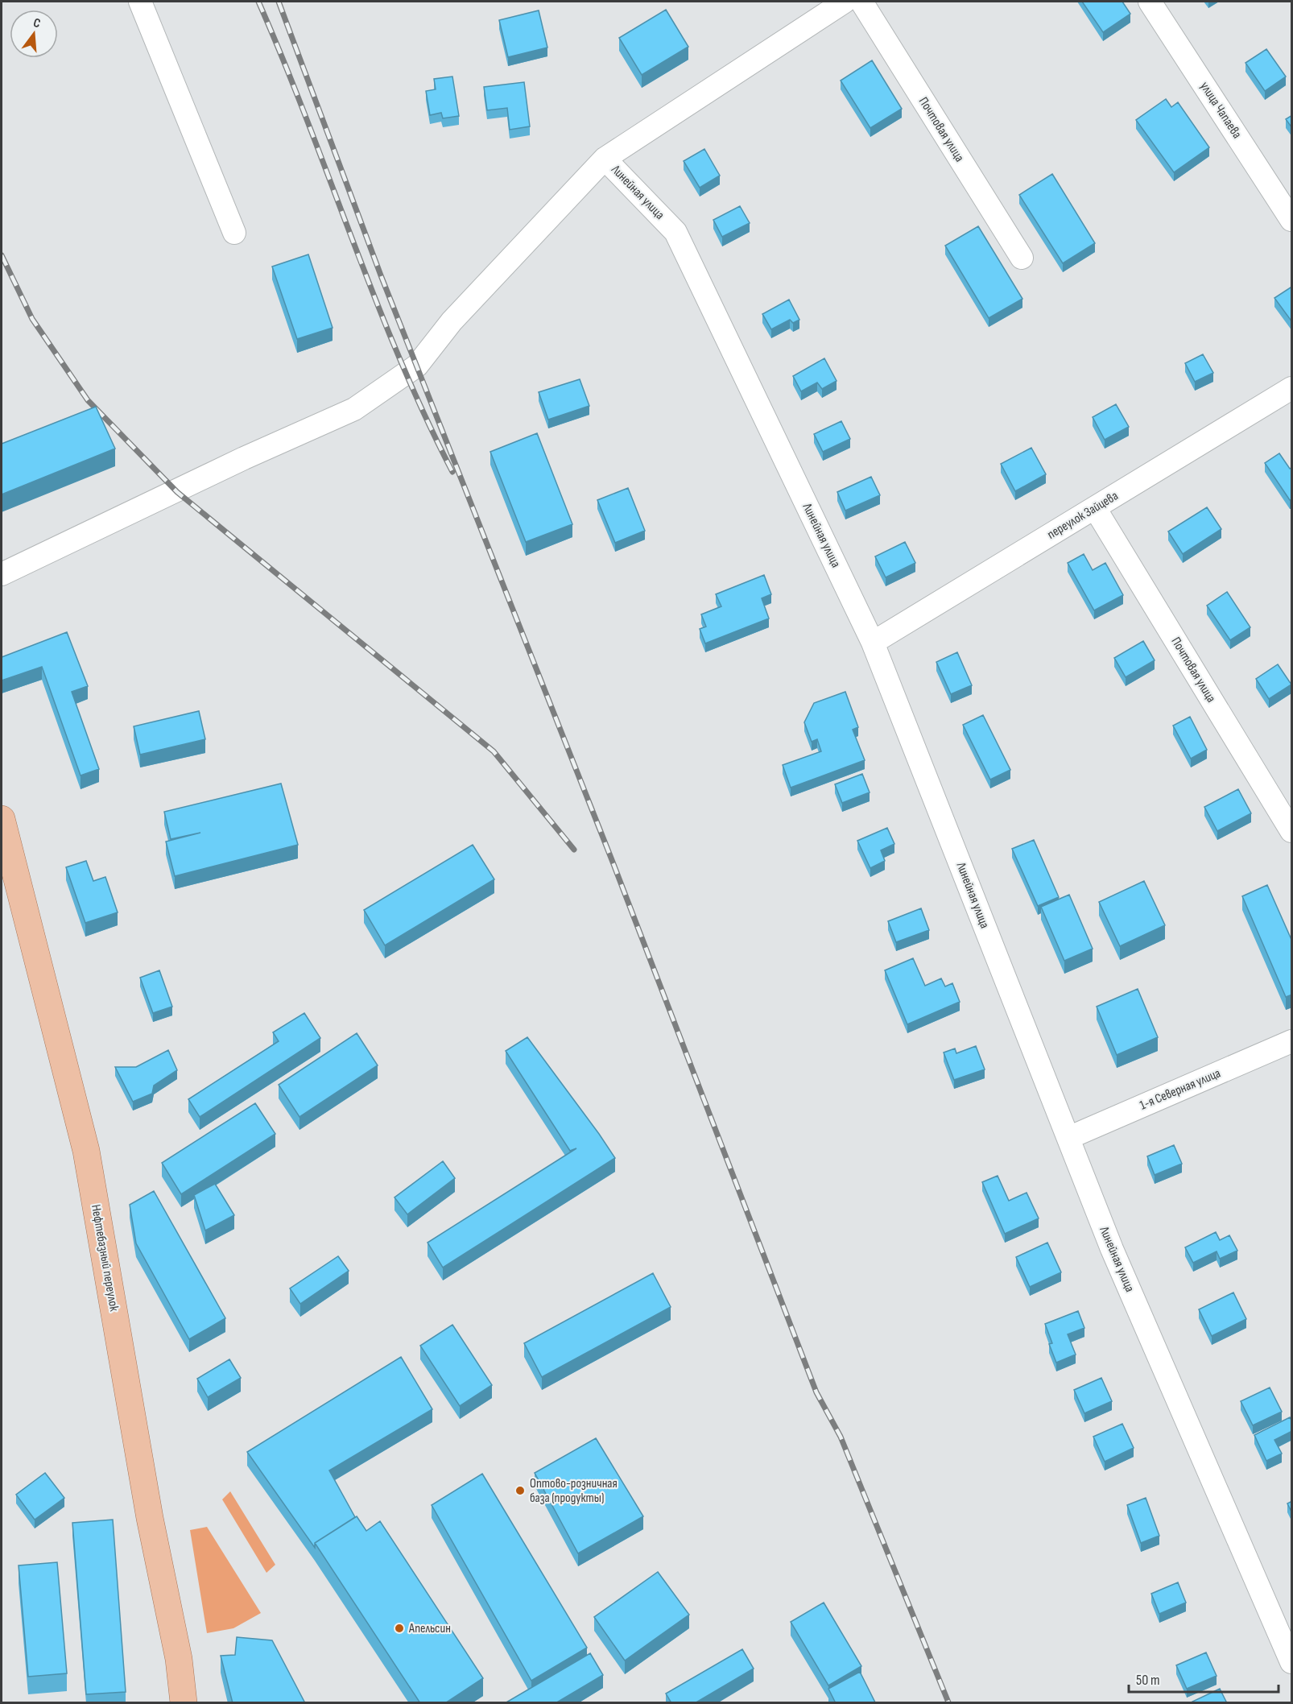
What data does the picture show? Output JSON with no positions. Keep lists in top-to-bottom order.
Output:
{
  "streets": {
    "main road": ["Нефтебазный переулок"],
    "street": [
      "улица Чапаева",
      "Почтовая улица",
      "Линейная улица",
      "переулок Зайцева",
      "1-я Северная улица"
    ]
  },
  "crossings": [
    ["Почтовая улица", "переулок Зайцева"],
    ["Линейная улица", "переулок Зайцева"],
    ["Линейная улица", "1-я Северная улица"]
  ],
  "places": ["Оптово-розничная база (продукты)", "Апельсин"],
  "scale_bar": "50 m",
  "north": "top"
}
